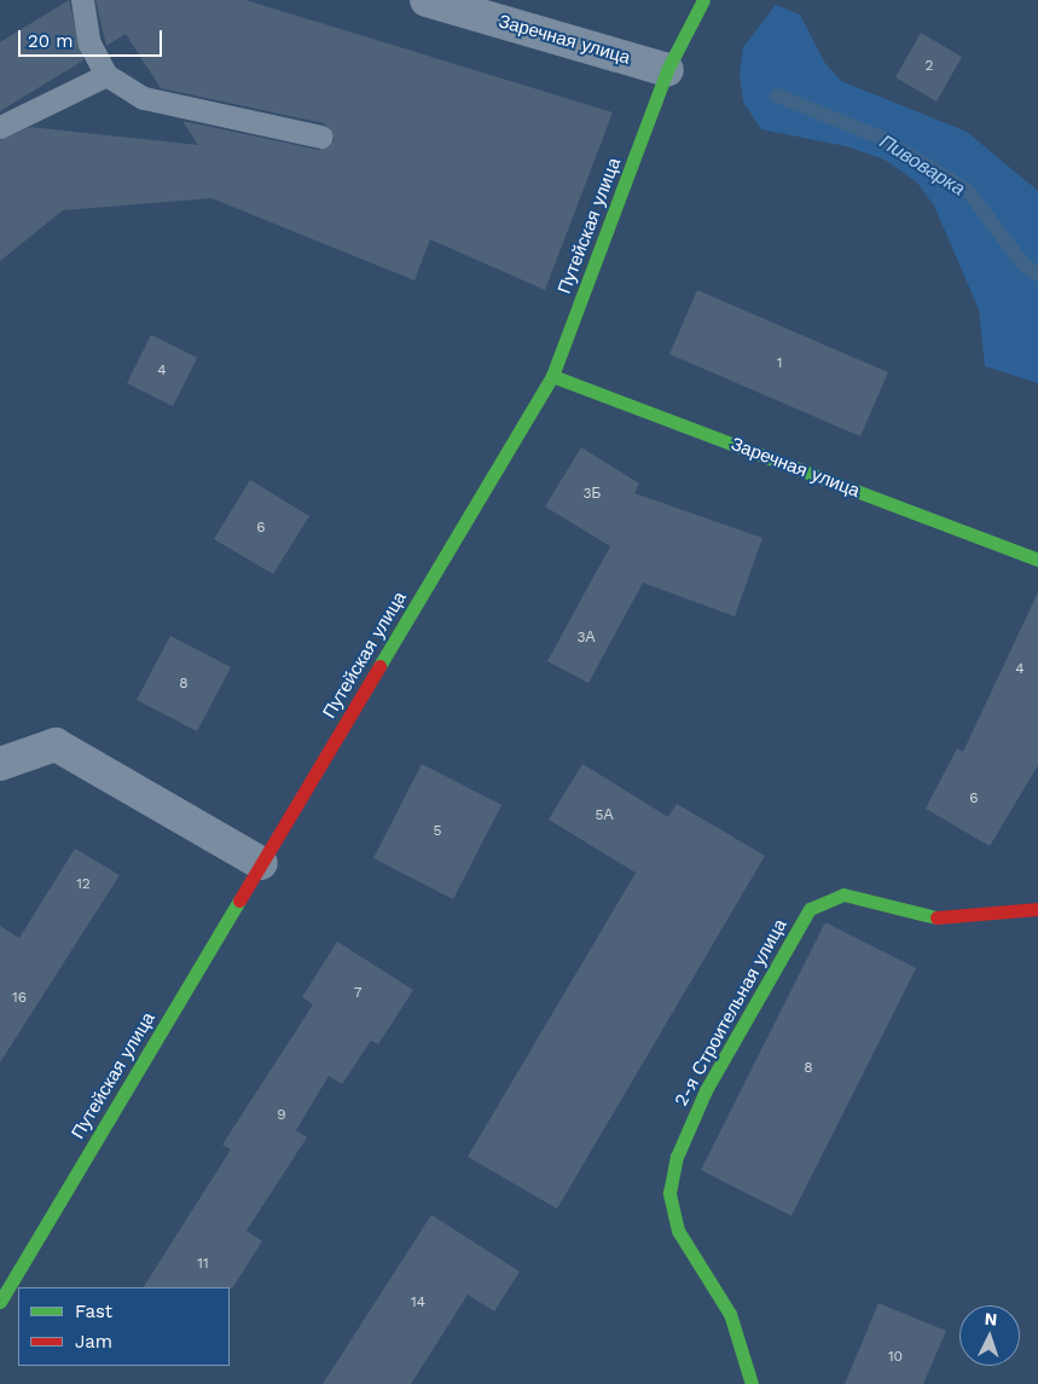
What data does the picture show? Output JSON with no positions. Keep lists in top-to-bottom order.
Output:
{
  "streets": {
    "street": ["Заречная улица", "Путейская улица", "2-я Строительная улица"]
  },
  "crossings": [
    ["Заречная улица", "Путейская улица"]
  ],
  "water": ["Пивоварка"],
  "house_numbers": [
    "2",
    "1",
    "4",
    "3Б",
    "6",
    "3А",
    "4",
    "8",
    "6",
    "5А",
    "5",
    "12",
    "7",
    "16",
    "8",
    "9",
    "11",
    "14",
    "10"
  ],
  "legend": ["Fast", "Jam"],
  "scale_bar": "20 m",
  "north": "top"
}
